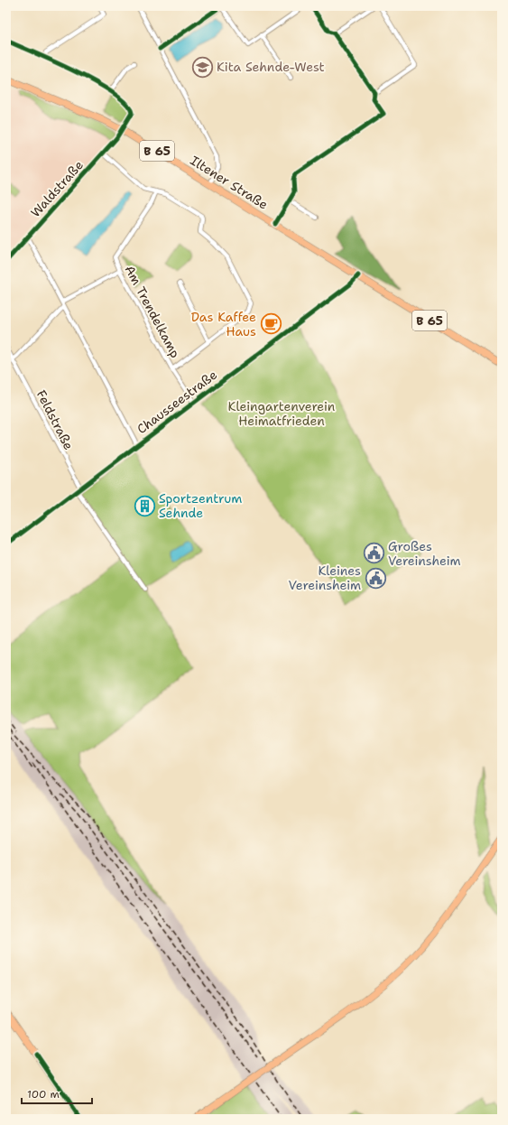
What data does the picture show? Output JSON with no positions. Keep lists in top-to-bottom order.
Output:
{
  "streets": {
    "main road": ["B 65", "Iltener Straße"],
    "street": [
      "Waldstraße",
      "Am Trendelkamp",
      "Chausseestraße",
      "Feldstraße"
    ]
  },
  "crossings": [
    ["B 65", "Iltener Straße"],
    ["B 65", "Chausseestraße"],
    ["Iltener Straße", "Waldstraße"],
    ["Iltener Straße", "Chausseestraße"],
    ["Am Trendelkamp", "Chausseestraße"],
    ["Chausseestraße", "Feldstraße"]
  ],
  "parks": ["Kleingartenverein Heimatfrieden"],
  "places": {
    "school or university": ["Kita Sehnde-West"],
    "cafe": ["Das Kaffee Haus"],
    "building": ["Sportzentrum Sehnde"],
    "public building": ["Großes Vereinsheim", "Kleines Vereinsheim"]
  },
  "scale_bar": "100 m"
}
